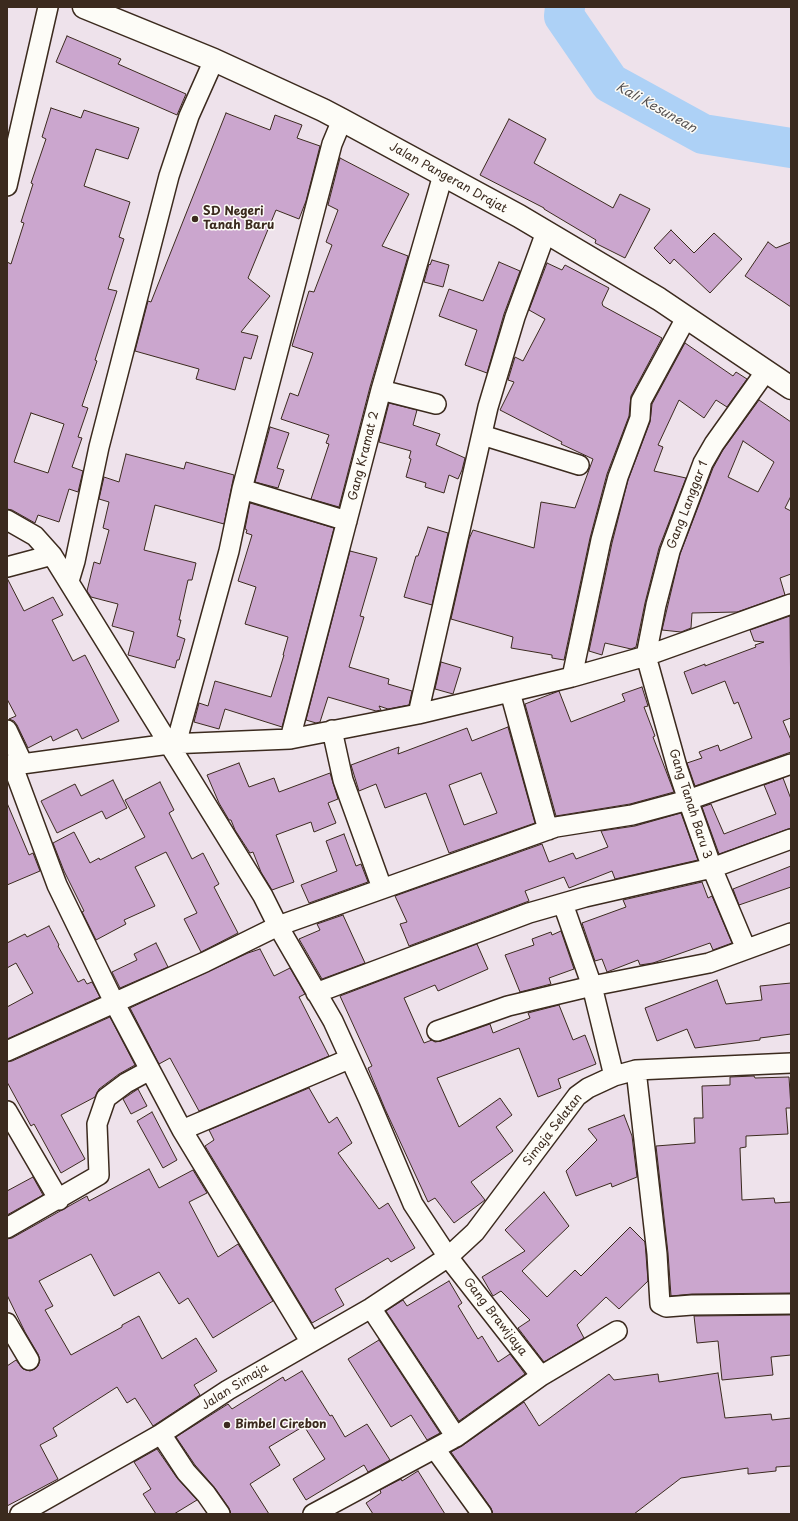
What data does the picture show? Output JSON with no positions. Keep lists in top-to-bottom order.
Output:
{
  "streets": {
    "street": [
      "Jalan Pangeran Drajat",
      "Gang Kramat 2",
      "Gang Langgar 1",
      "Gang Tanah Baru 3",
      "Simaja Selatan",
      "Gang Brawijaya",
      "Jalan Simaja"
    ]
  },
  "crossings": [
    ["Jalan Pangeran Drajat", "Gang Kramat 2"],
    ["Jalan Pangeran Drajat", "Gang Langgar 1"],
    ["Gang Langgar 1", "Gang Tanah Baru 3"],
    ["Simaja Selatan", "Gang Brawijaya"],
    ["Simaja Selatan", "Jalan Simaja"],
    ["Gang Brawijaya", "Jalan Simaja"]
  ],
  "water": ["Kali Kesunean"],
  "places": ["SD Negeri Tanah Baru", "Bimbel Cirebon"]
}
